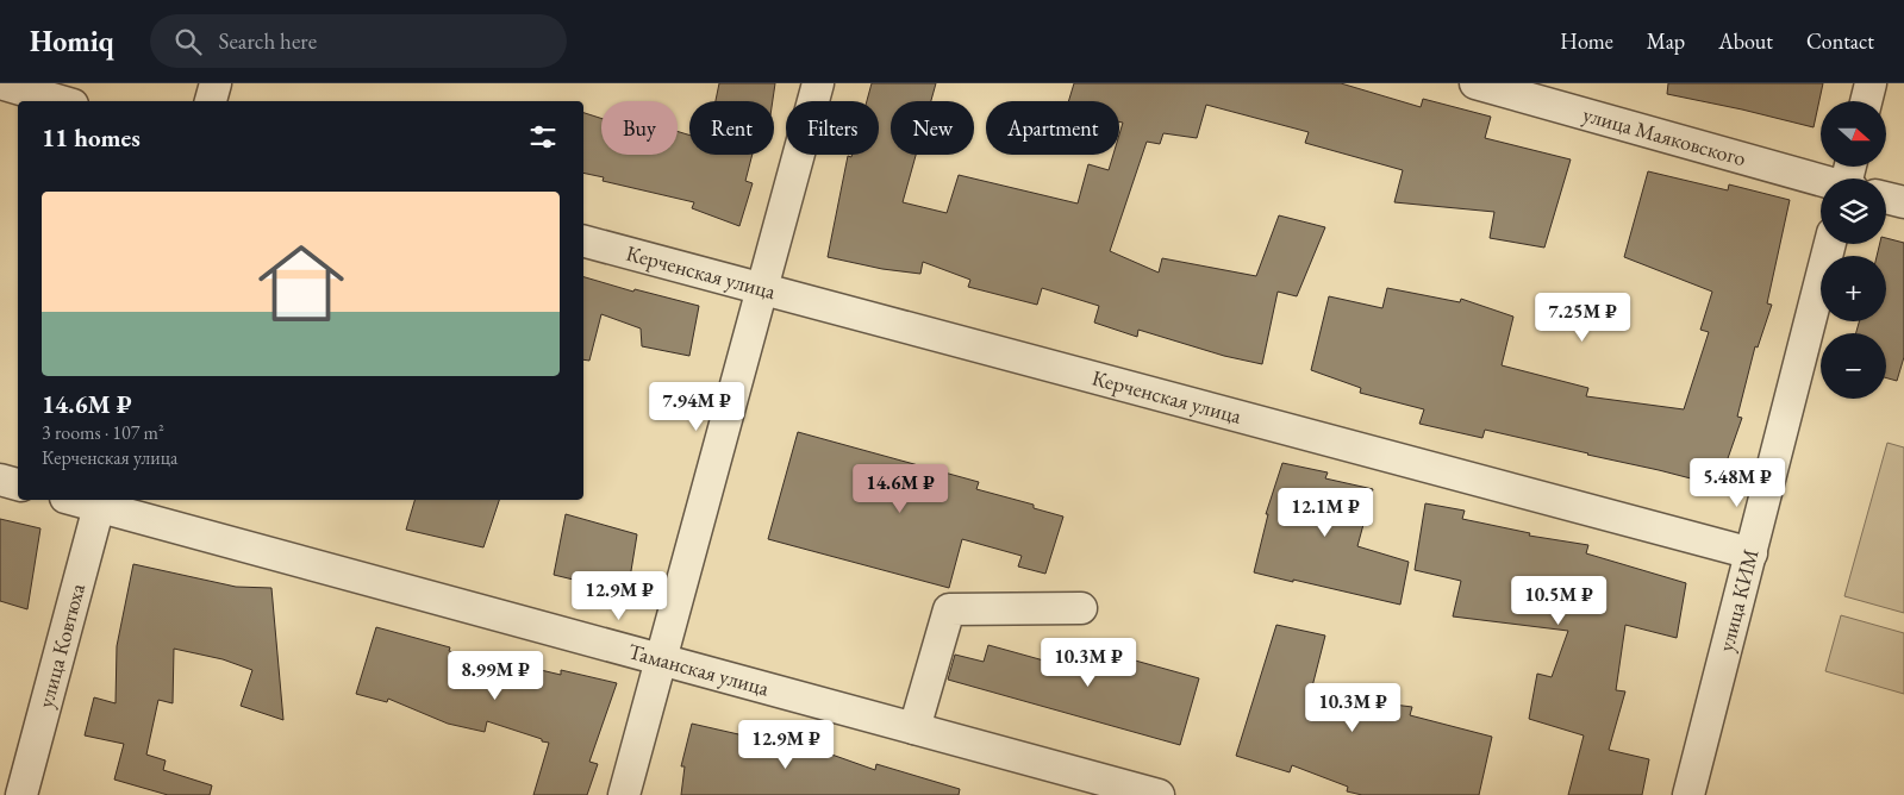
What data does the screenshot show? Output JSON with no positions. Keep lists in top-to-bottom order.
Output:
{
  "streets": {
    "street": [
      "улица Маяковского",
      "Керченская улица",
      "улица КИМ",
      "улица Ковтюха",
      "Таманская улица"
    ]
  },
  "crossings": [
    ["Керченская улица", "улица КИМ"],
    ["улица Ковтюха", "Таманская улица"]
  ],
  "north": "right",
  "page": {
    "header": "Homiq",
    "search": "Search here",
    "nav": [
      "Home",
      "Map",
      "About",
      "Contact"
    ],
    "map_buttons": ["+", "−"],
    "chip": [
      "Buy",
      "Rent",
      "Filters",
      "New",
      "Apartment"
    ],
    "heading": "11 homes",
    "list": [
      {
        "name": "14.6M ₽",
        "note": "3 rooms · 107 m² · Керченская улица"
      }
    ],
    "price": [
      "7.25M ₽",
      "7.94M ₽",
      "5.48M ₽",
      "14.6M ₽",
      "12.1M ₽",
      "12.9M ₽",
      "10.5M ₽",
      "10.3M ₽",
      "8.99M ₽",
      "10.3M ₽",
      "12.9M ₽"
    ]
  }
}
